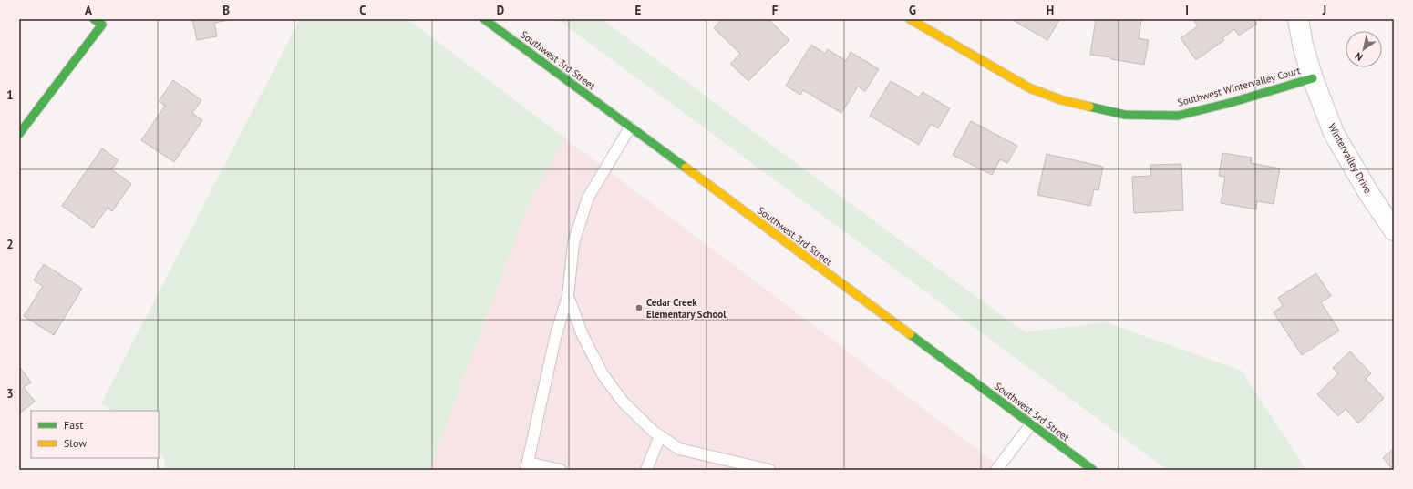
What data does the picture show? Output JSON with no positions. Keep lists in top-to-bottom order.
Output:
{
  "streets": {
    "main road": ["Southwest 3rd Street", "Southwest Wintervalley Court"],
    "street": ["Wintervalley Drive"]
  },
  "crossings": [
    ["Southwest Wintervalley Court", "Wintervalley Drive"]
  ],
  "places": ["Cedar Creek Elementary School"],
  "legend": ["Fast", "Slow"],
  "north": "bottom left",
  "grid": {
    "columns": [
      "A",
      "B",
      "C",
      "D",
      "E",
      "F",
      "G",
      "H",
      "I",
      "J"
    ],
    "rows": ["1", "2", "3"]
  }
}
